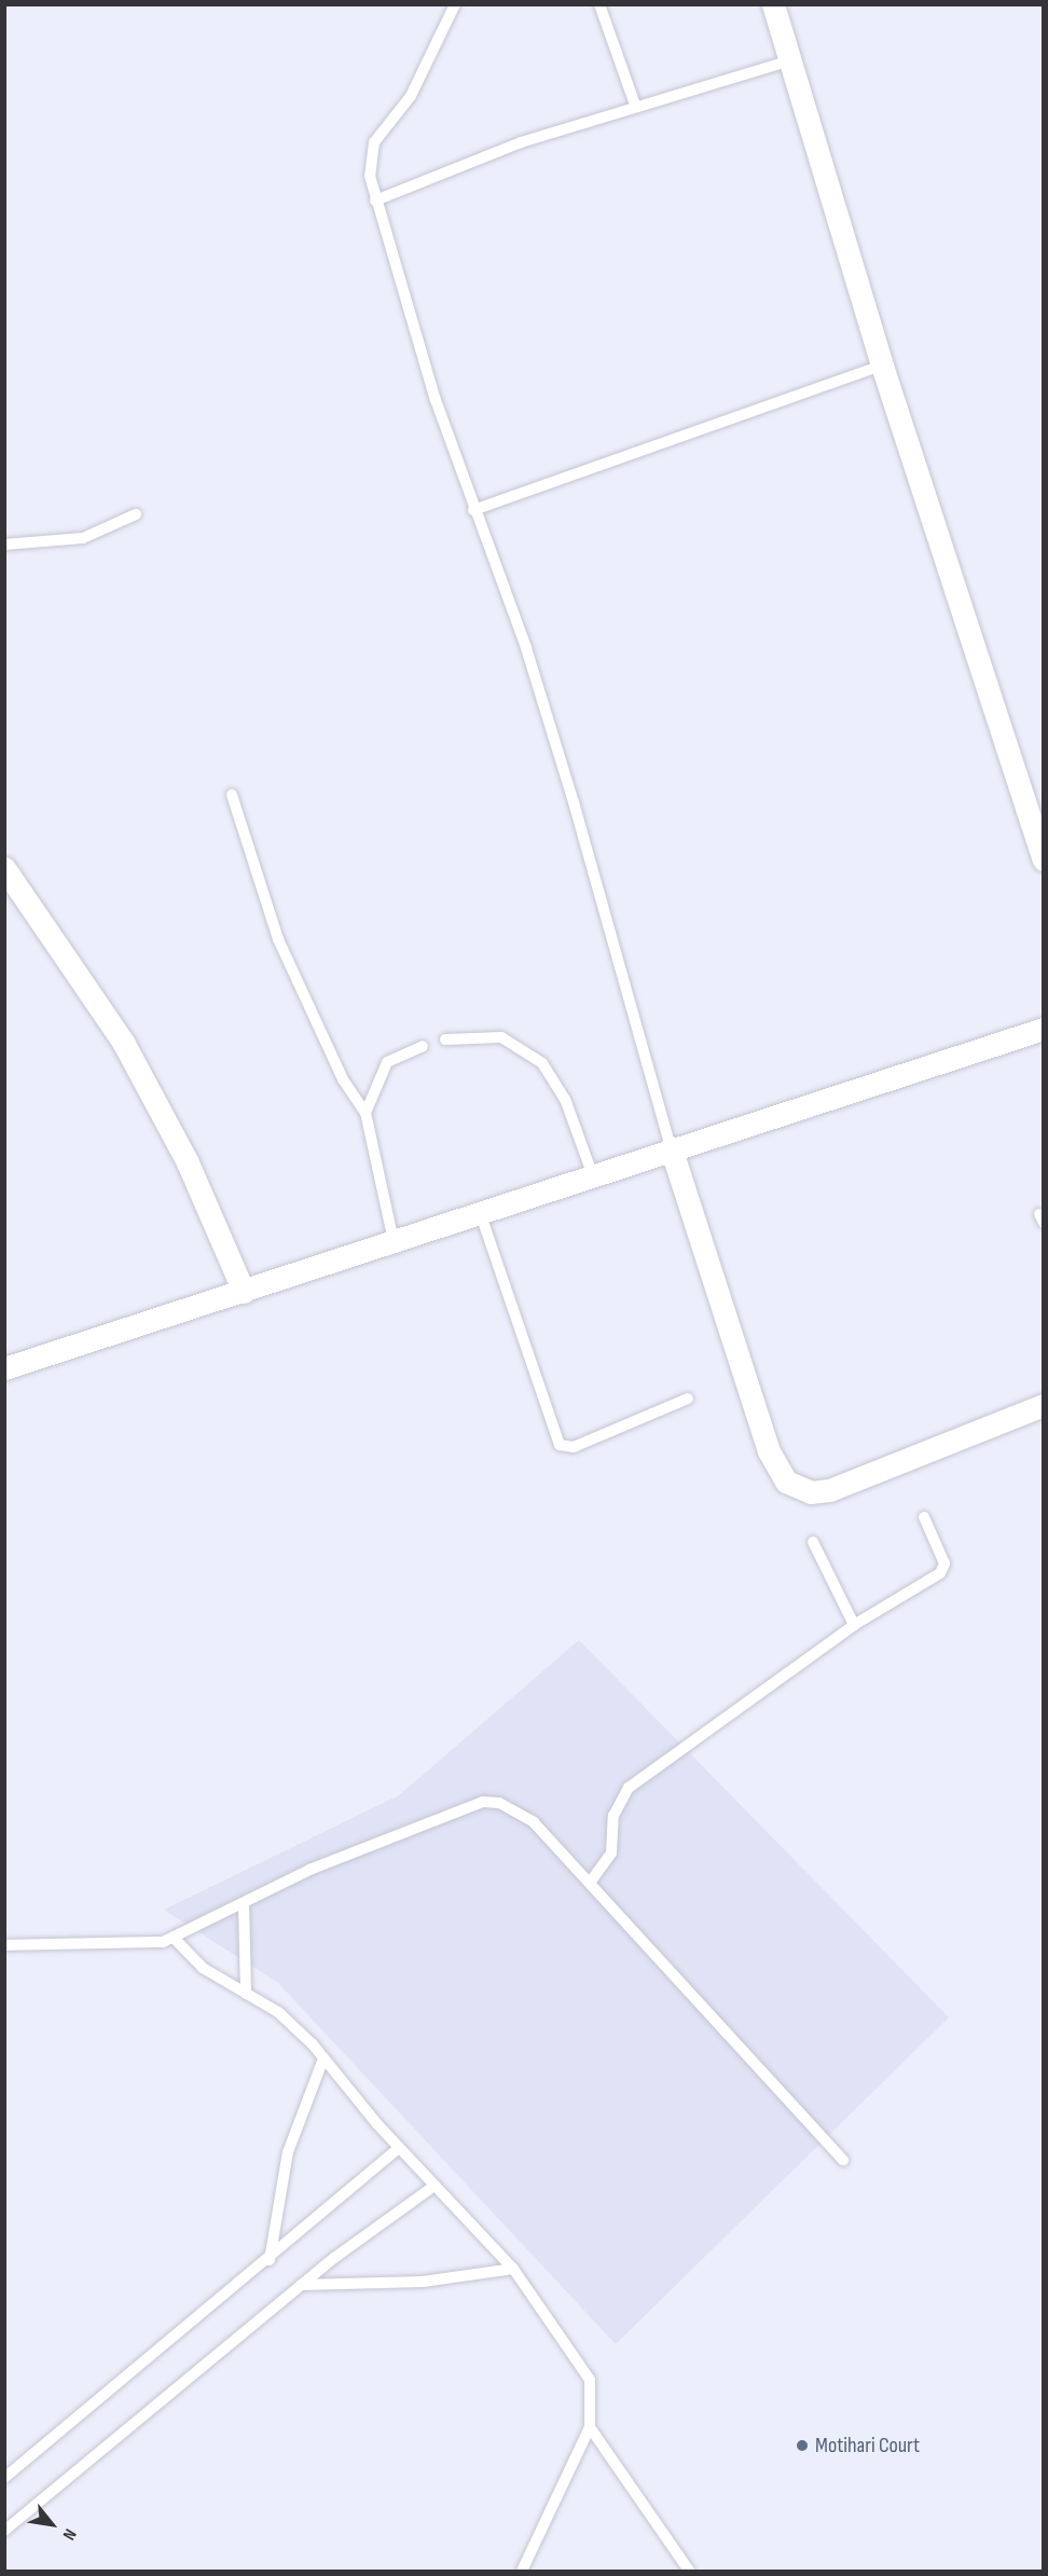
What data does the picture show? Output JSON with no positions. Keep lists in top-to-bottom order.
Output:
{
  "places": ["Motihari Court"],
  "north": "bottom right"
}
